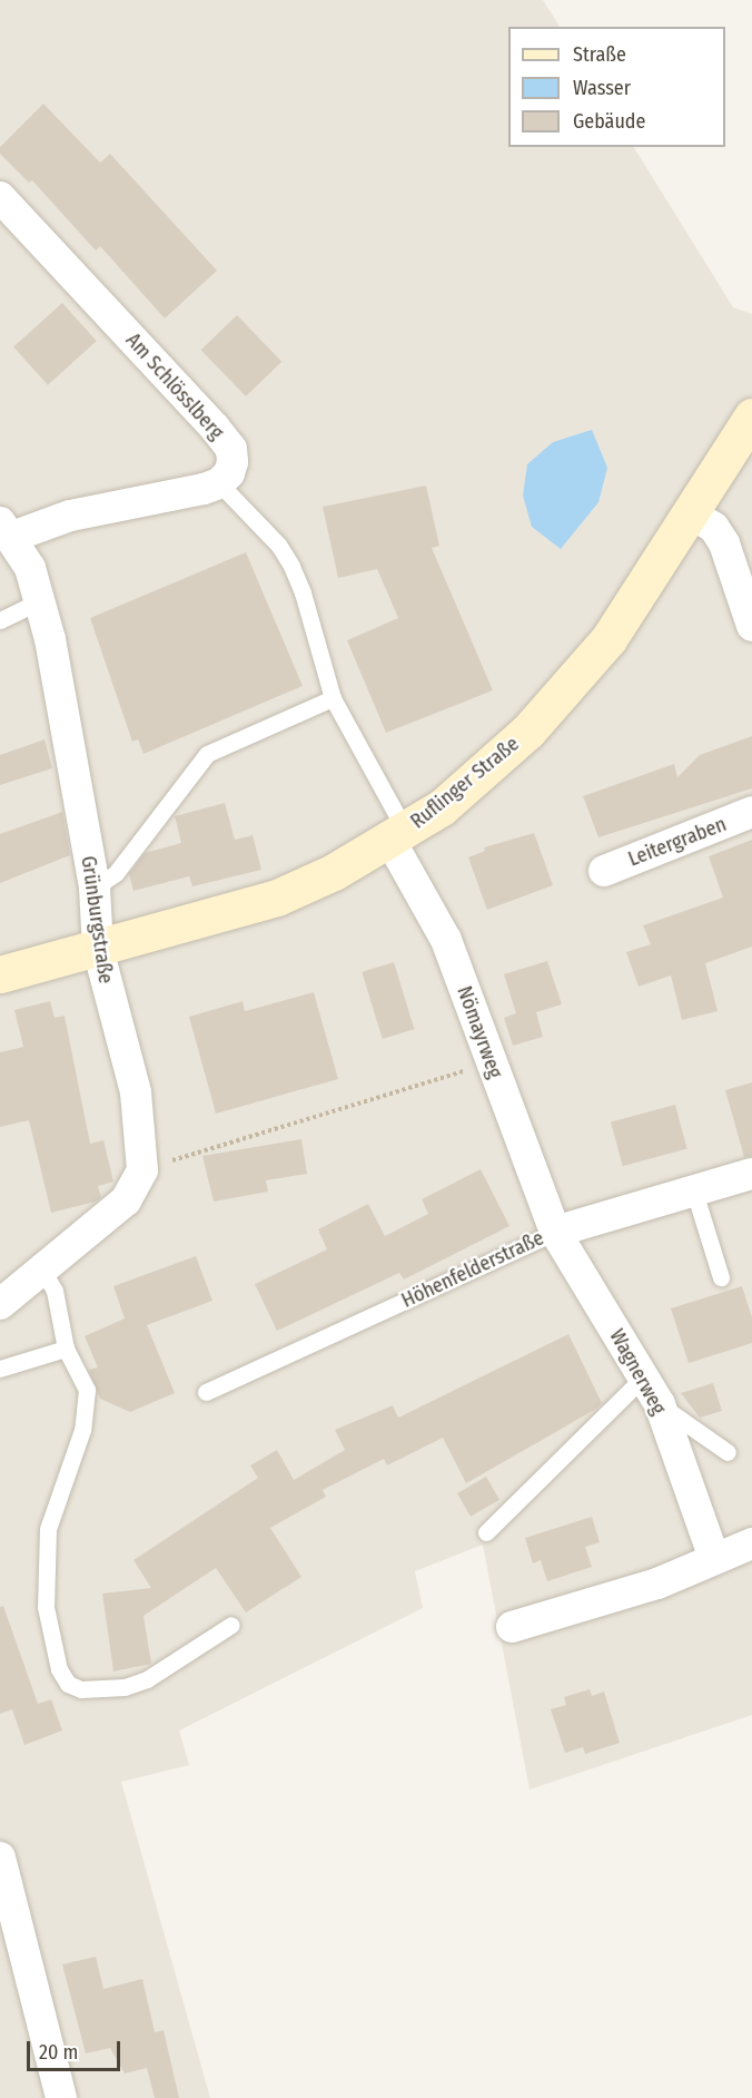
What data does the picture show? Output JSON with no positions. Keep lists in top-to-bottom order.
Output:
{
  "streets": {
    "street": [
      "Am Schlösslberg",
      "Ruflinger Straße",
      "Leitergraben",
      "Grünburgstraße",
      "Nömayrweg",
      "Höhenfelderstraße",
      "Wagnerweg"
    ]
  },
  "crossings": [
    ["Ruflinger Straße", "Grünburgstraße"],
    ["Ruflinger Straße", "Nömayrweg"],
    ["Nömayrweg", "Höhenfelderstraße"],
    ["Nömayrweg", "Wagnerweg"],
    ["Höhenfelderstraße", "Wagnerweg"]
  ],
  "legend": ["Straße", "Wasser", "Gebäude"],
  "scale_bar": "20 m"
}
